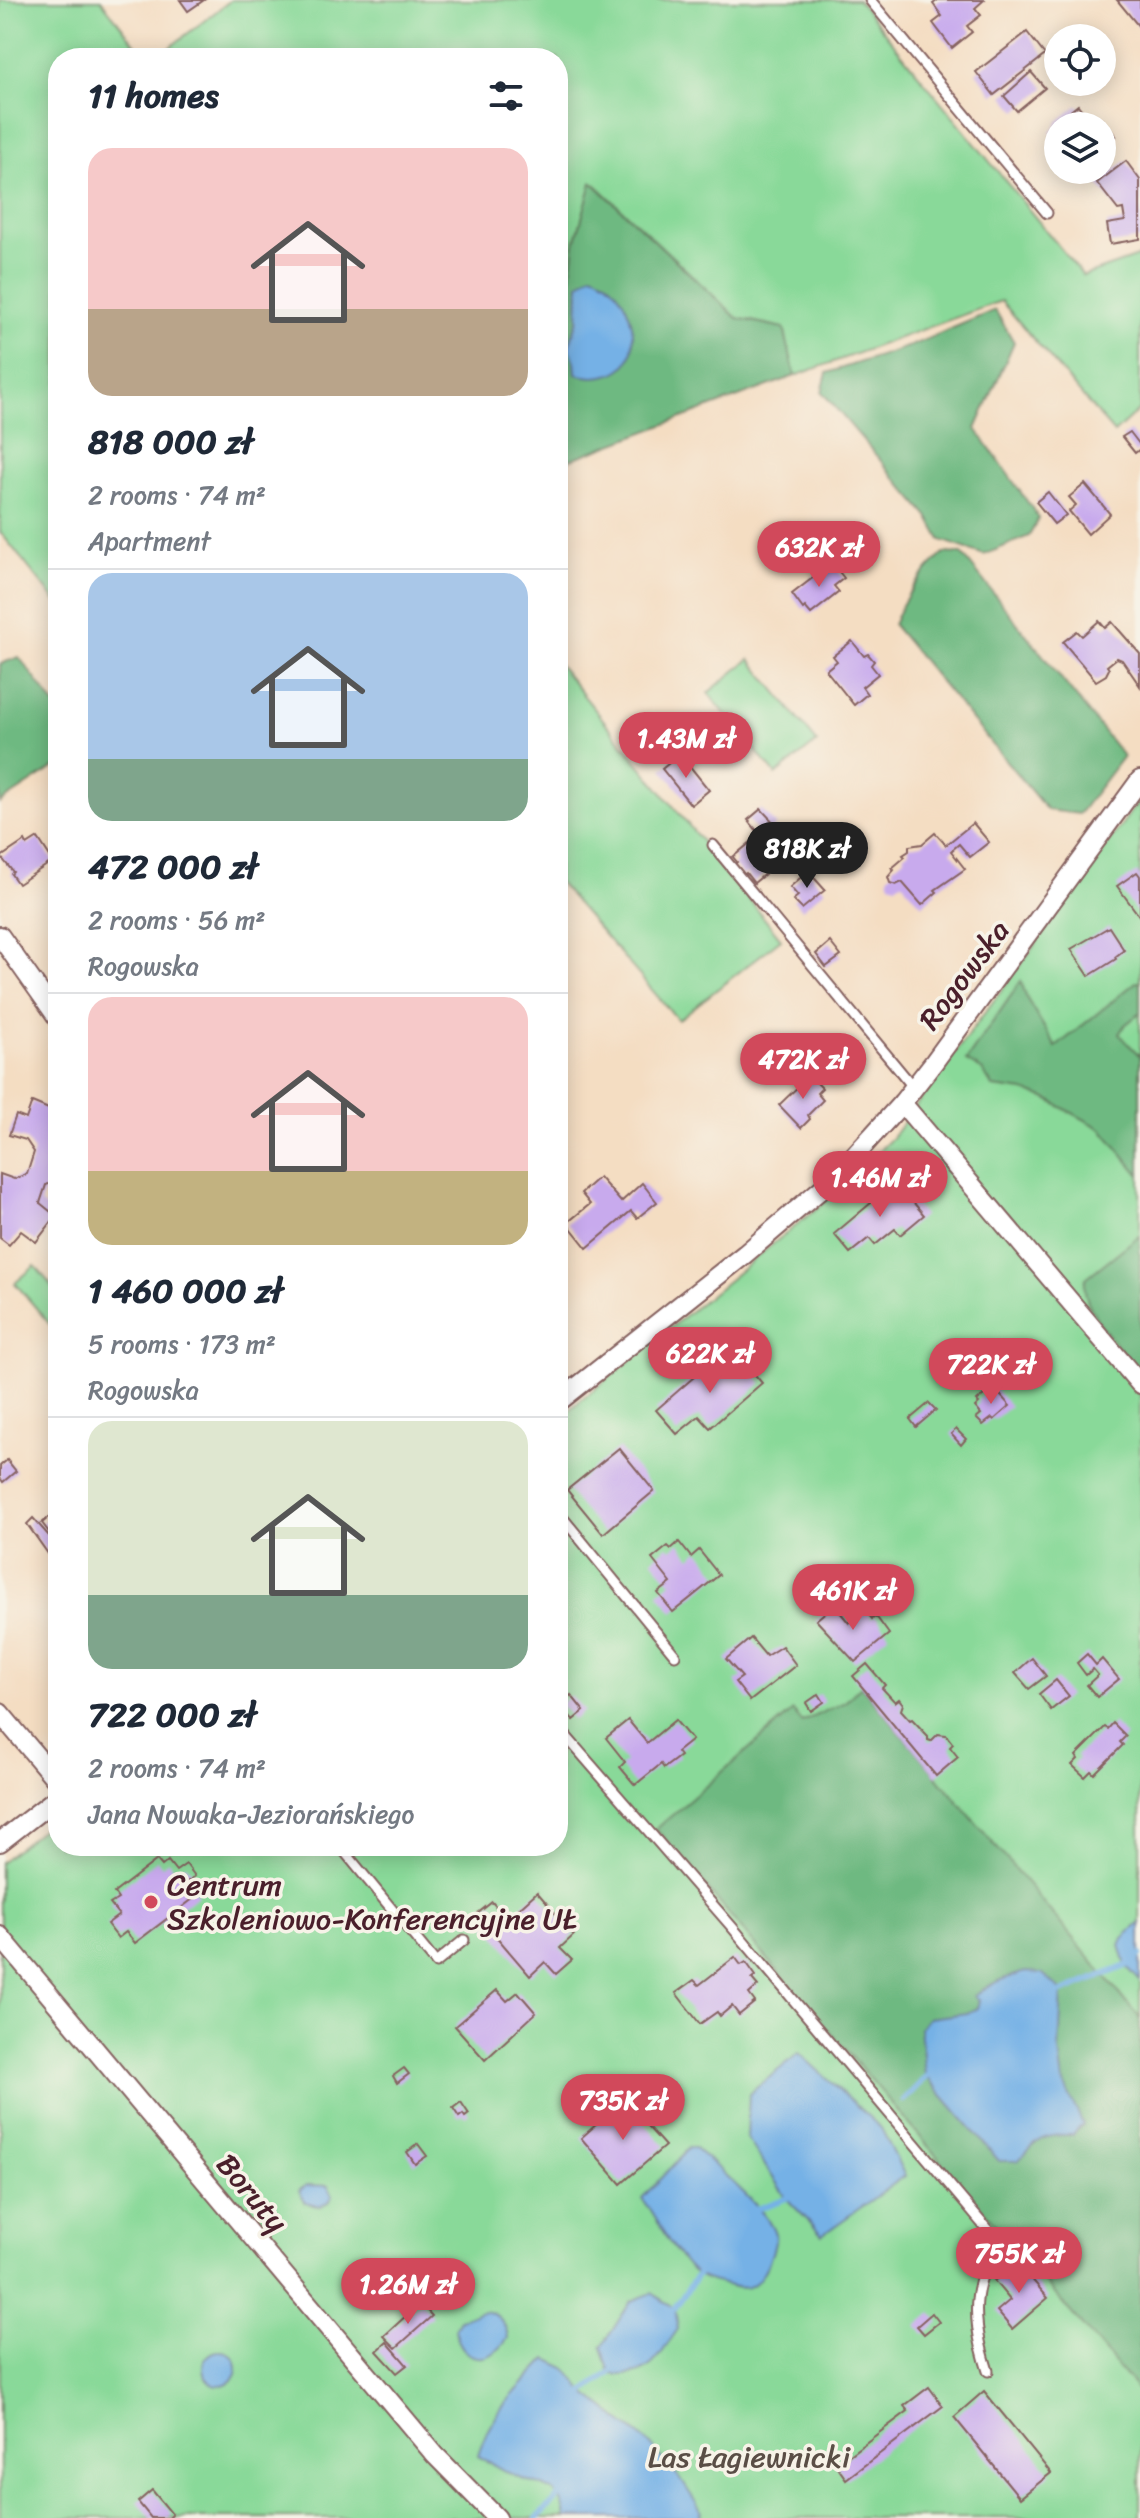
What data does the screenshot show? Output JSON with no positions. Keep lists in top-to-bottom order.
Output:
{
  "streets": {
    "street": ["Rogowska", "Boruty"]
  },
  "parks": ["Las Łagiewnicki"],
  "places": ["Centrum Szkoleniowo-Konferencyjne UŁ"],
  "page": {
    "heading": "11 homes",
    "list": [
      {
        "name": "818 000 zł",
        "note": "2 rooms · 74 m² · Apartment"
      },
      {
        "name": "472 000 zł",
        "note": "2 rooms · 56 m² · Rogowska"
      },
      {
        "name": "1 460 000 zł",
        "note": "5 rooms · 173 m² · Rogowska"
      },
      {
        "name": "722 000 zł",
        "note": "2 rooms · 74 m² · Jana Nowaka-Jeziorańskiego"
      }
    ],
    "price": [
      "632K zł",
      "1.43M zł",
      "818K zł",
      "472K zł",
      "1.46M zł",
      "622K zł",
      "722K zł",
      "461K zł",
      "735K zł",
      "755K zł",
      "1.26M zł"
    ]
  }
}
